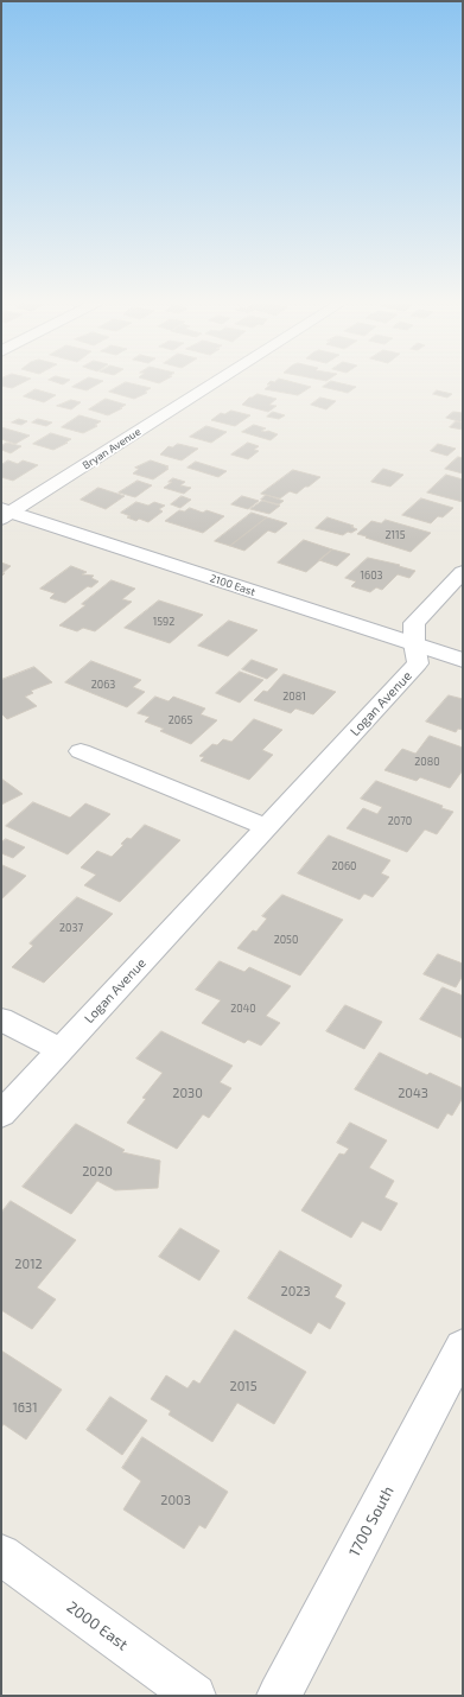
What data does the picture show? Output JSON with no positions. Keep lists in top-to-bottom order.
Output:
{
  "streets": {
    "street": [
      "Bryan Avenue",
      "2100 East",
      "Logan Avenue",
      "1700 South",
      "2000 East"
    ]
  },
  "crossings": [
    ["Bryan Avenue", "2100 East"],
    ["2100 East", "Logan Avenue"]
  ],
  "house_numbers": [
    "2115",
    "1603",
    "1592",
    "2063",
    "2081",
    "2065",
    "2080",
    "2070",
    "2060",
    "2037",
    "2050",
    "2040",
    "2030",
    "2043",
    "2020",
    "2012",
    "2023",
    "2015",
    "1631",
    "2003"
  ]
}
